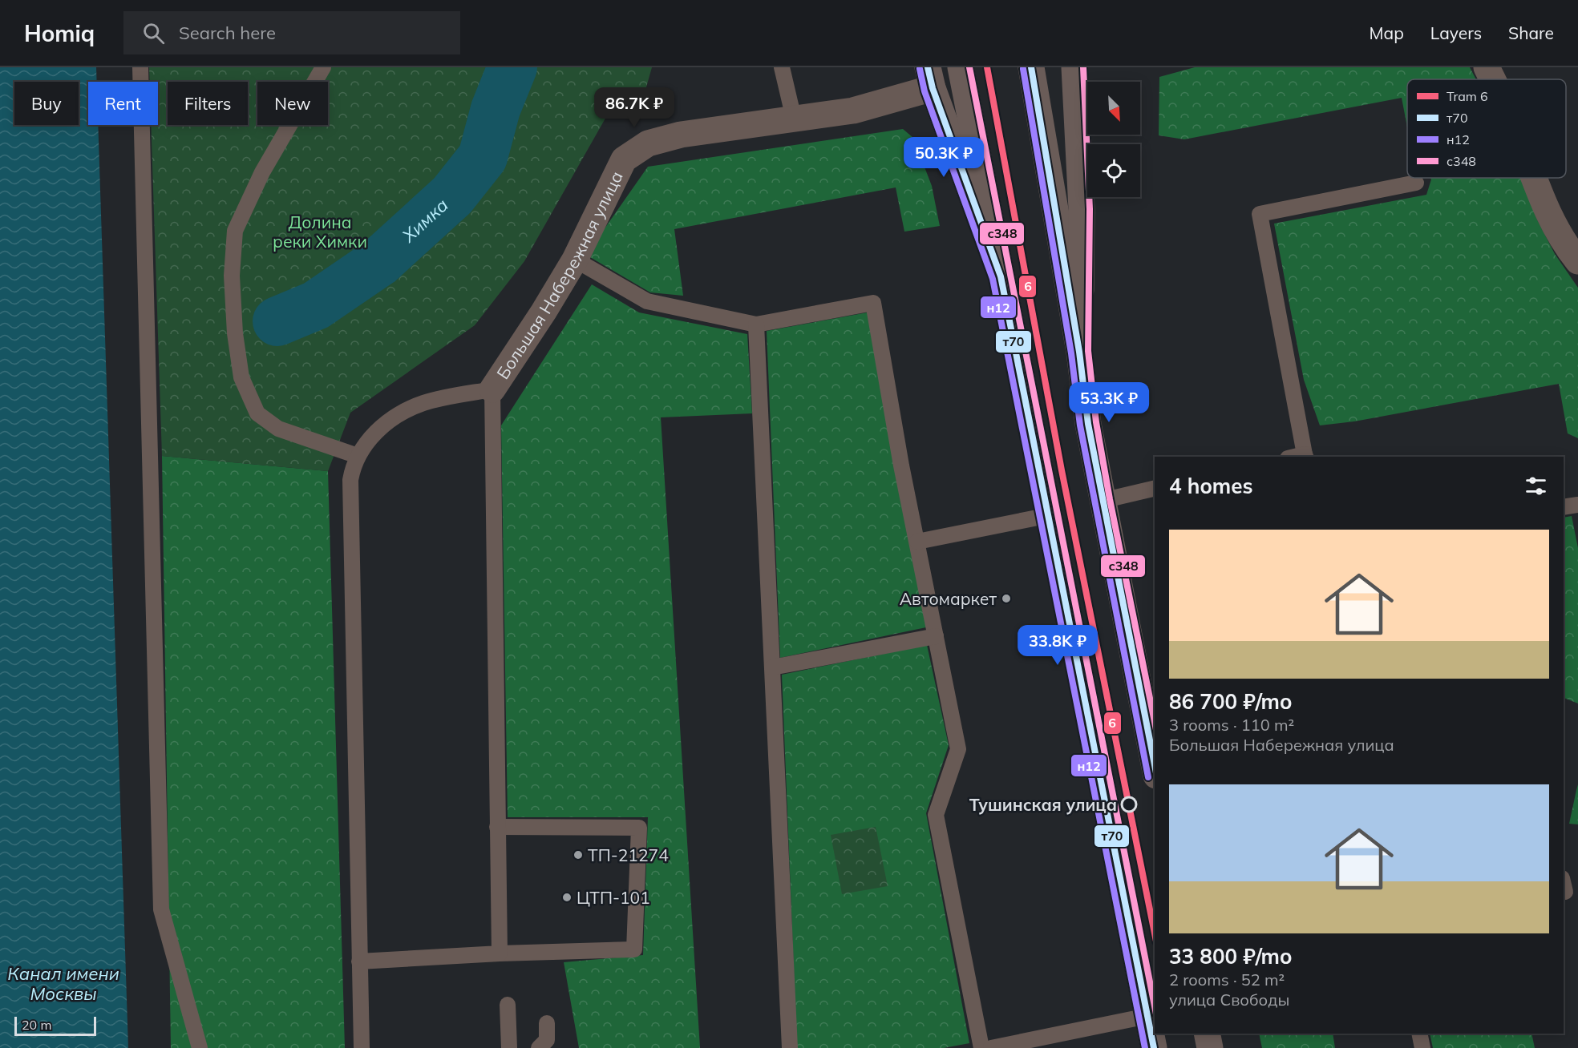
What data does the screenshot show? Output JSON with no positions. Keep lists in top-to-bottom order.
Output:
{
  "streets": {
    "street": ["Большая Набережная улица"]
  },
  "water": ["Химка", "Канал имени Москвы"],
  "parks": ["Долина реки Химки"],
  "places": [
    "Автомаркет",
    "Тушинская улица",
    "ТП-21274",
    "ЦТП-101"
  ],
  "lines": [
    "tram line 6",
    "transit line т70",
    "transit line с348",
    "transit line н12"
  ],
  "legend": [
    "Tram 6",
    "т70",
    "н12",
    "с348"
  ],
  "scale_bar": "20 m",
  "north": "bottom right",
  "page": {
    "header": "Homiq",
    "search": "Search here",
    "nav": ["Map", "Layers", "Share"],
    "chip": [
      "Buy",
      "Rent",
      "Filters",
      "New"
    ],
    "price": [
      "86.7K ₽",
      "50.3K ₽",
      "53.3K ₽",
      "33.8K ₽"
    ],
    "heading": "4 homes",
    "list": [
      {
        "name": "86 700 ₽/mo",
        "note": "3 rooms · 110 m² · Большая Набережная улица"
      },
      {
        "name": "33 800 ₽/mo",
        "note": "2 rooms · 52 m² · улица Свободы"
      }
    ],
    "scale": "20 m"
  }
}
